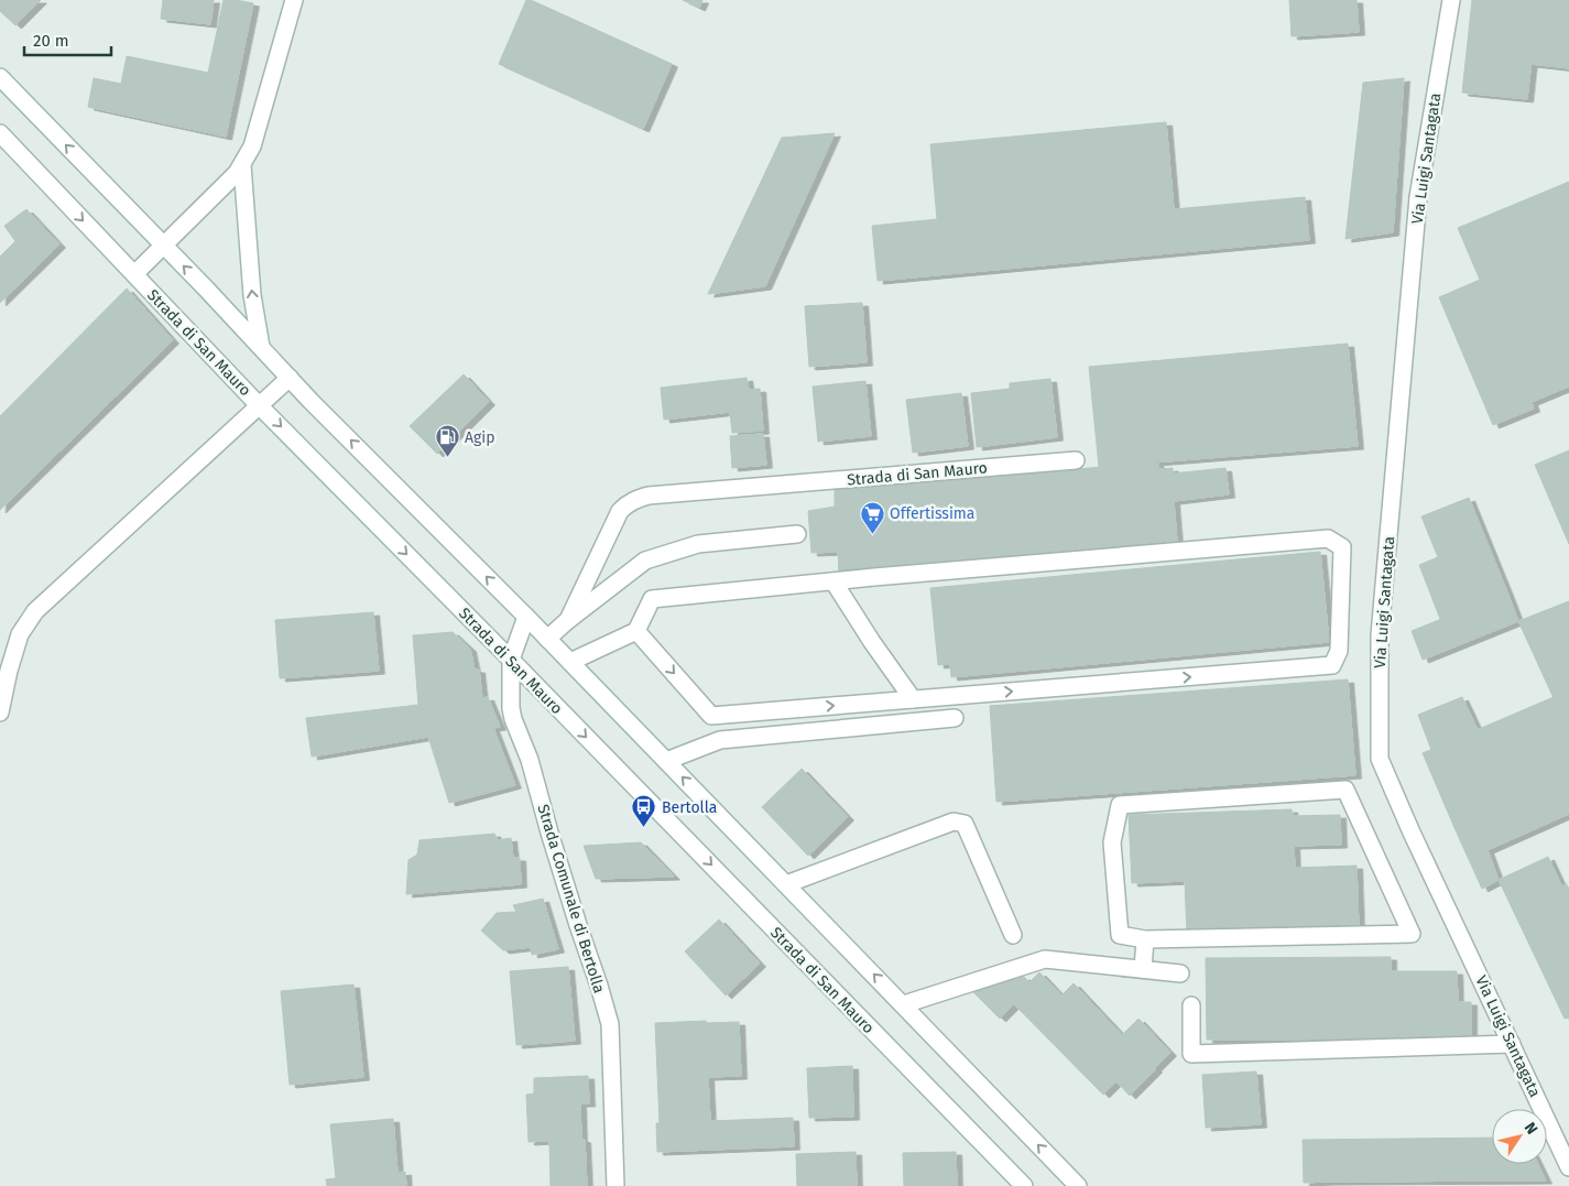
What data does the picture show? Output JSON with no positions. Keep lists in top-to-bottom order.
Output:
{
  "streets": {
    "main road": ["Via Luigi Santagata", "Strada di San Mauro", "Strada Comunale di Bertolla"]
  },
  "crossings": [
    ["Strada di San Mauro", "Strada Comunale di Bertolla"]
  ],
  "places": {
    "fuel station": ["Agip"],
    "supermarket": ["Offertissima"],
    "bus stop": ["Bertolla"]
  },
  "scale_bar": "20 m",
  "north": "top right"
}
